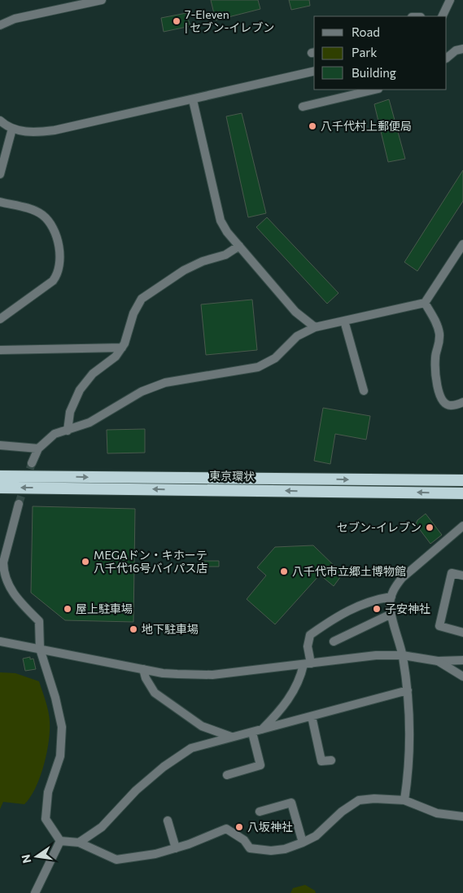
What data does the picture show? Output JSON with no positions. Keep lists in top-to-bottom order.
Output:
{
  "streets": {
    "highway": ["東京環状"]
  },
  "places": [
    "7-Eleven | セブン-イレブン",
    "八千代村上郵便局",
    "セブン-イレブン",
    "MEGAドン・キホーテ 八千代16号バイパス店",
    "八千代市立郷土博物館",
    "屋上駐車場",
    "子安神社",
    "地下駐車場",
    "八坂神社"
  ],
  "legend": ["Road", "Park", "Building"],
  "north": "left"
}
